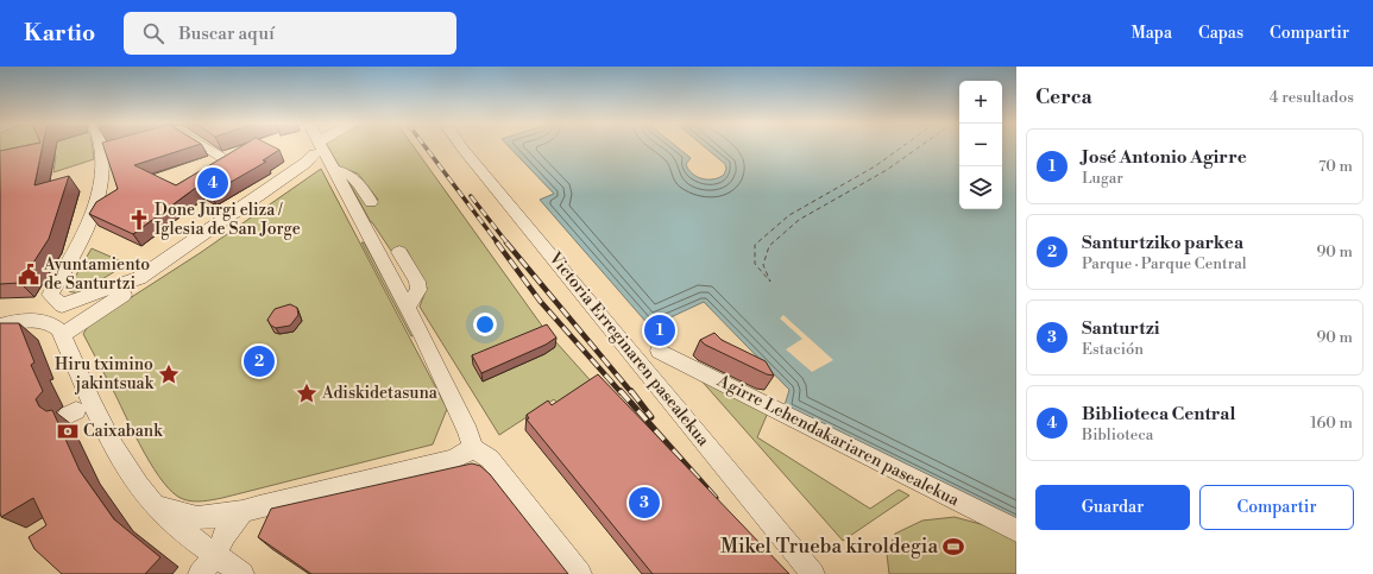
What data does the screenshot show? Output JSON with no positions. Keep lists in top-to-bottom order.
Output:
{
  "streets": {
    "street": ["Victoria Erreginaren pasealekua", "Agirre Lehendakariaren pasealekua"]
  },
  "places": {
    "church": ["Done Jurgi eliza / Iglesia de San Jorge"],
    "public building": ["Ayuntamiento de Santurtzi"],
    "place": ["Hiru tximino jakintsuak", "Adiskidetasuna"],
    "bank": ["Caixabank"],
    "sports": ["Mikel Trueba kiroldegia"]
  },
  "page": {
    "header": "Kartio",
    "search": "Buscar aquí",
    "nav": ["Mapa", "Capas", "Compartir"],
    "heading": ["Cerca", "4 resultados"],
    "map_buttons": ["+", "−"],
    "list": [
      {
        "mark": "1",
        "name": "José Antonio Agirre",
        "note": "Lugar",
        "value": "70 m"
      },
      {
        "mark": "2",
        "name": "Santurtziko parkea",
        "note": "Parque · Parque Central",
        "value": "90 m"
      },
      {
        "mark": "3",
        "name": "Santurtzi",
        "note": "Estación",
        "value": "90 m"
      },
      {
        "mark": "4",
        "name": "Biblioteca Central",
        "note": "Biblioteca",
        "value": "160 m"
      }
    ],
    "pins": [
      "4",
      "1",
      "2",
      "3"
    ],
    "buttons": ["Guardar", "Compartir"]
  }
}
